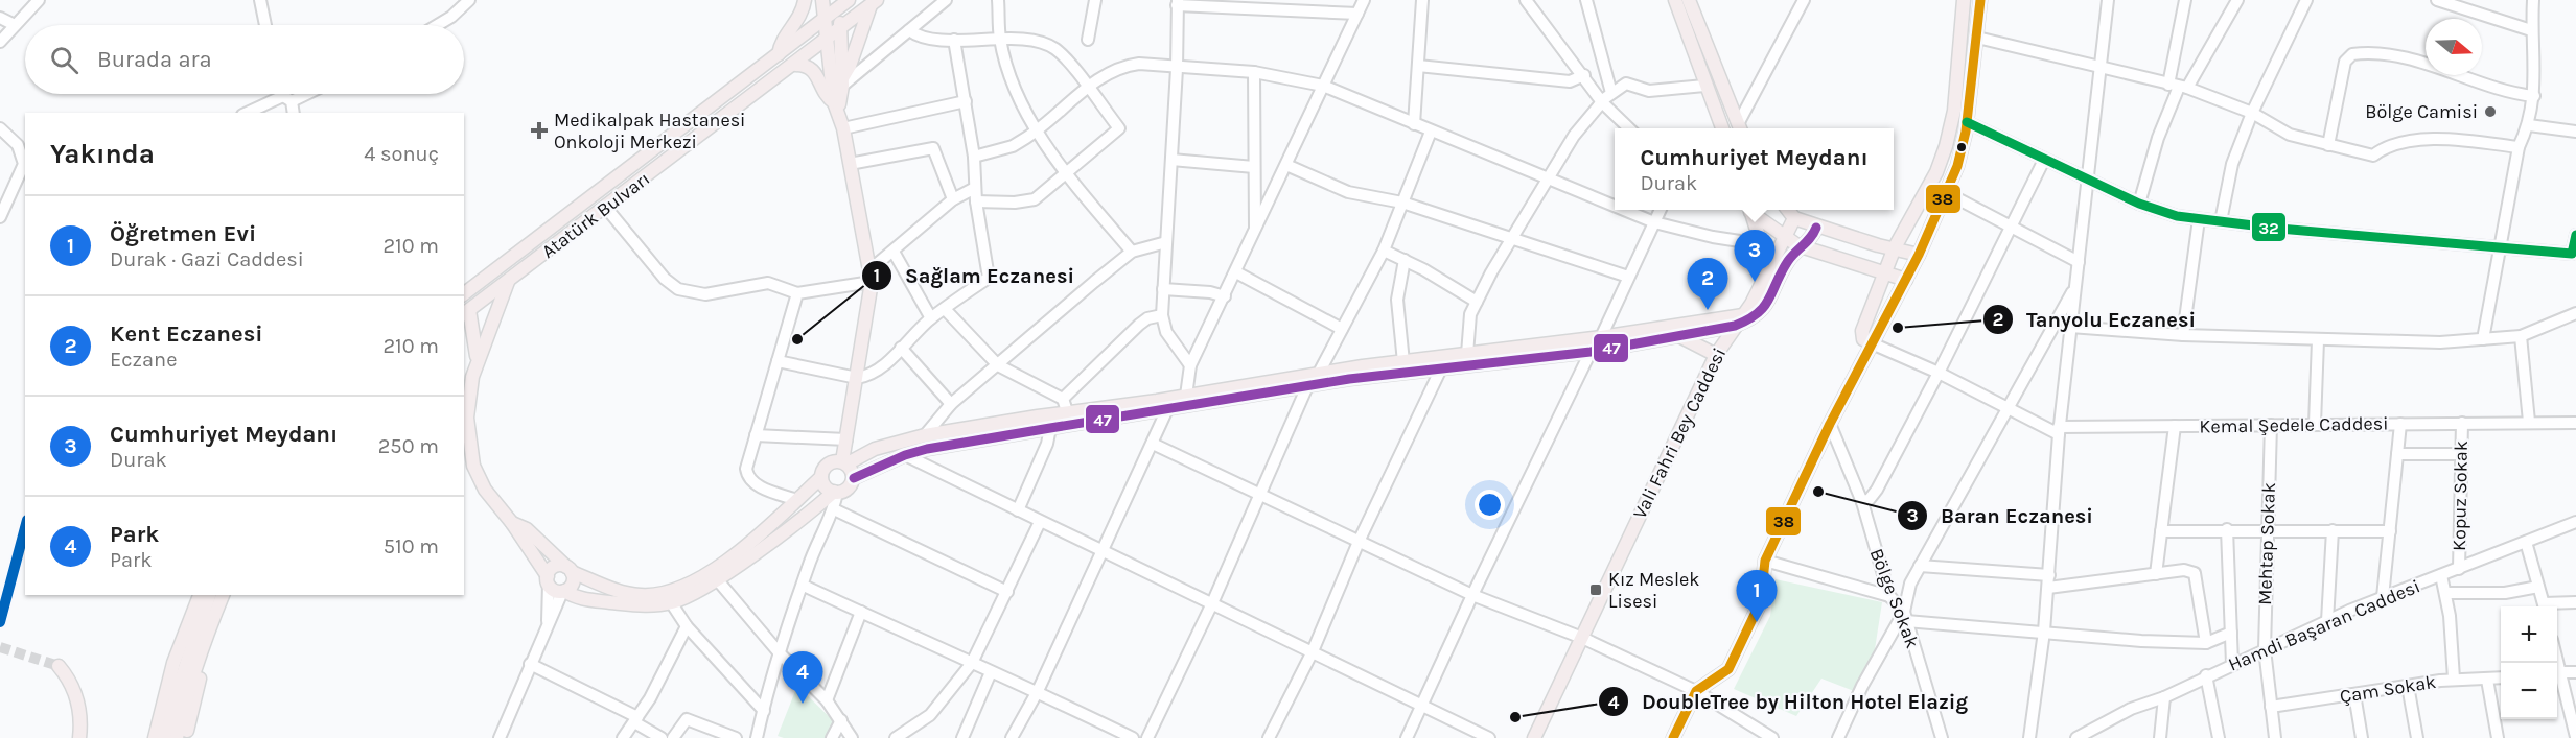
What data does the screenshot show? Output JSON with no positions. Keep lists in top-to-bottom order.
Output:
{
  "streets": {
    "main road": ["Atatürk Bulvarı", "Vali Fahri Bey Caddesi"],
    "street": [
      "Kemal Şedele Caddesi",
      "Kopuz Sokak",
      "Mehtap Sokak",
      "Bölge Sokak",
      "Hamdi Başaran Caddesi",
      "Çam Sokak"
    ]
  },
  "crossings": [
    ["Kemal Şedele Caddesi", "Kopuz Sokak"],
    ["Kemal Şedele Caddesi", "Mehtap Sokak"],
    ["Kopuz Sokak", "Hamdi Başaran Caddesi"],
    ["Mehtap Sokak", "Hamdi Başaran Caddesi"],
    ["Mehtap Sokak", "Çam Sokak"]
  ],
  "places": {
    "other": [
      "Bölge Camisi",
      "Tanyolu Eczanesi",
      "Sağlam Eczanesi",
      "Baran Eczanesi",
      "DoubleTree by Hilton Hotel Elazig"
    ],
    "health": ["Medikalpak Hastanesi Onkoloji Merkezi"],
    "transit": ["Kız Meslek Lisesi"]
  },
  "lines": ["transit line 38", "transit line 32", "transit line 47"],
  "north": "right",
  "page": {
    "search": "Burada ara",
    "heading": ["Yakında", "4 sonuç"],
    "popup": ["Cumhuriyet Meydanı", "Durak"],
    "list": [
      {
        "mark": "1",
        "name": "Öğretmen Evi",
        "note": "Durak · Gazi Caddesi",
        "value": "210 m"
      },
      {
        "mark": "2",
        "name": "Kent Eczanesi",
        "note": "Eczane",
        "value": "210 m"
      },
      {
        "mark": "3",
        "name": "Cumhuriyet Meydanı",
        "note": "Durak",
        "value": "250 m"
      },
      {
        "mark": "4",
        "name": "Park",
        "note": "Park",
        "value": "510 m"
      }
    ],
    "pins": [
      "3",
      "2",
      "1",
      "4"
    ],
    "map_buttons": ["+", "−"]
  }
}
